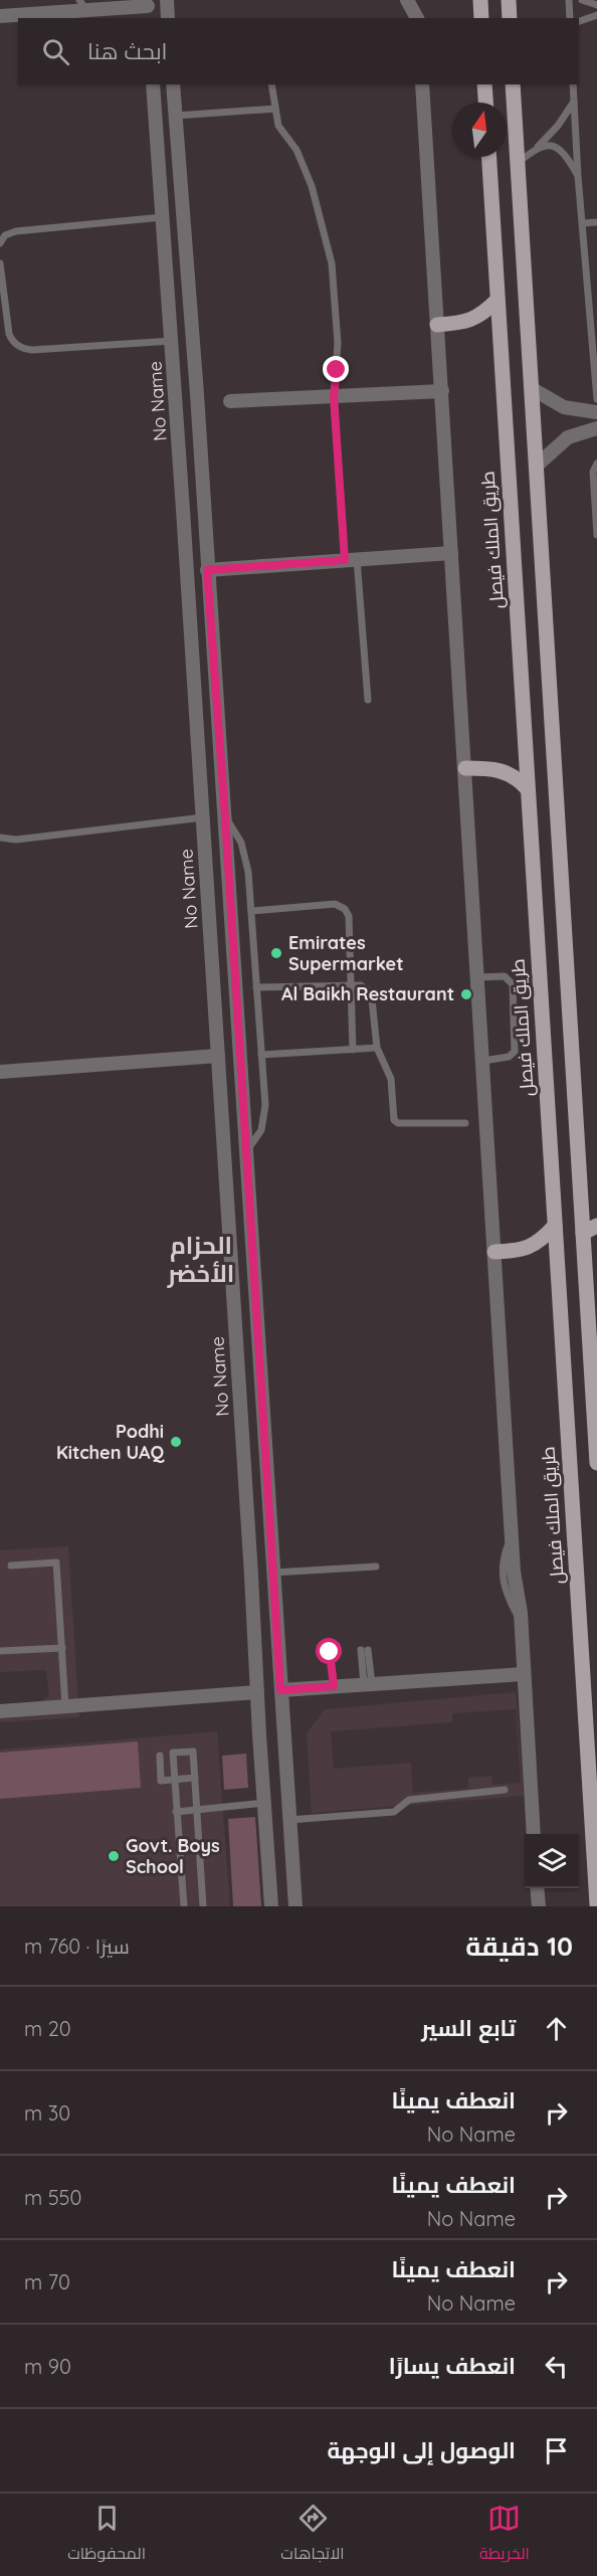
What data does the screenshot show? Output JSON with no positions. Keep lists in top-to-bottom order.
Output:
{
  "streets": {
    "main road": ["طريق الملك فيصل"],
    "street": ["No Name"]
  },
  "districts": ["الحزام الأخضر"],
  "places": [
    "Emirates Supermarket",
    "Al Baikh Restaurant",
    "Podhi Kitchen UAQ",
    "Govt. Boys School"
  ],
  "north": "top",
  "page": {
    "search": "ابحث هنا",
    "heading": ["10 دقيقة", "سيرًا · 760 m"],
    "list": [
      ["تابع السير", "20 m"],
      ["انعطف يمينًا", "No Name", "30 m"],
      ["انعطف يمينًا", "No Name", "550 m"],
      ["انعطف يمينًا", "No Name", "70 m"],
      ["انعطف يسارًا", "90 m"],
      "الوصول إلى الوجهة"
    ],
    "nav": ["الخريطة", "الاتجاهات", "المحفوظات"]
  }
}
